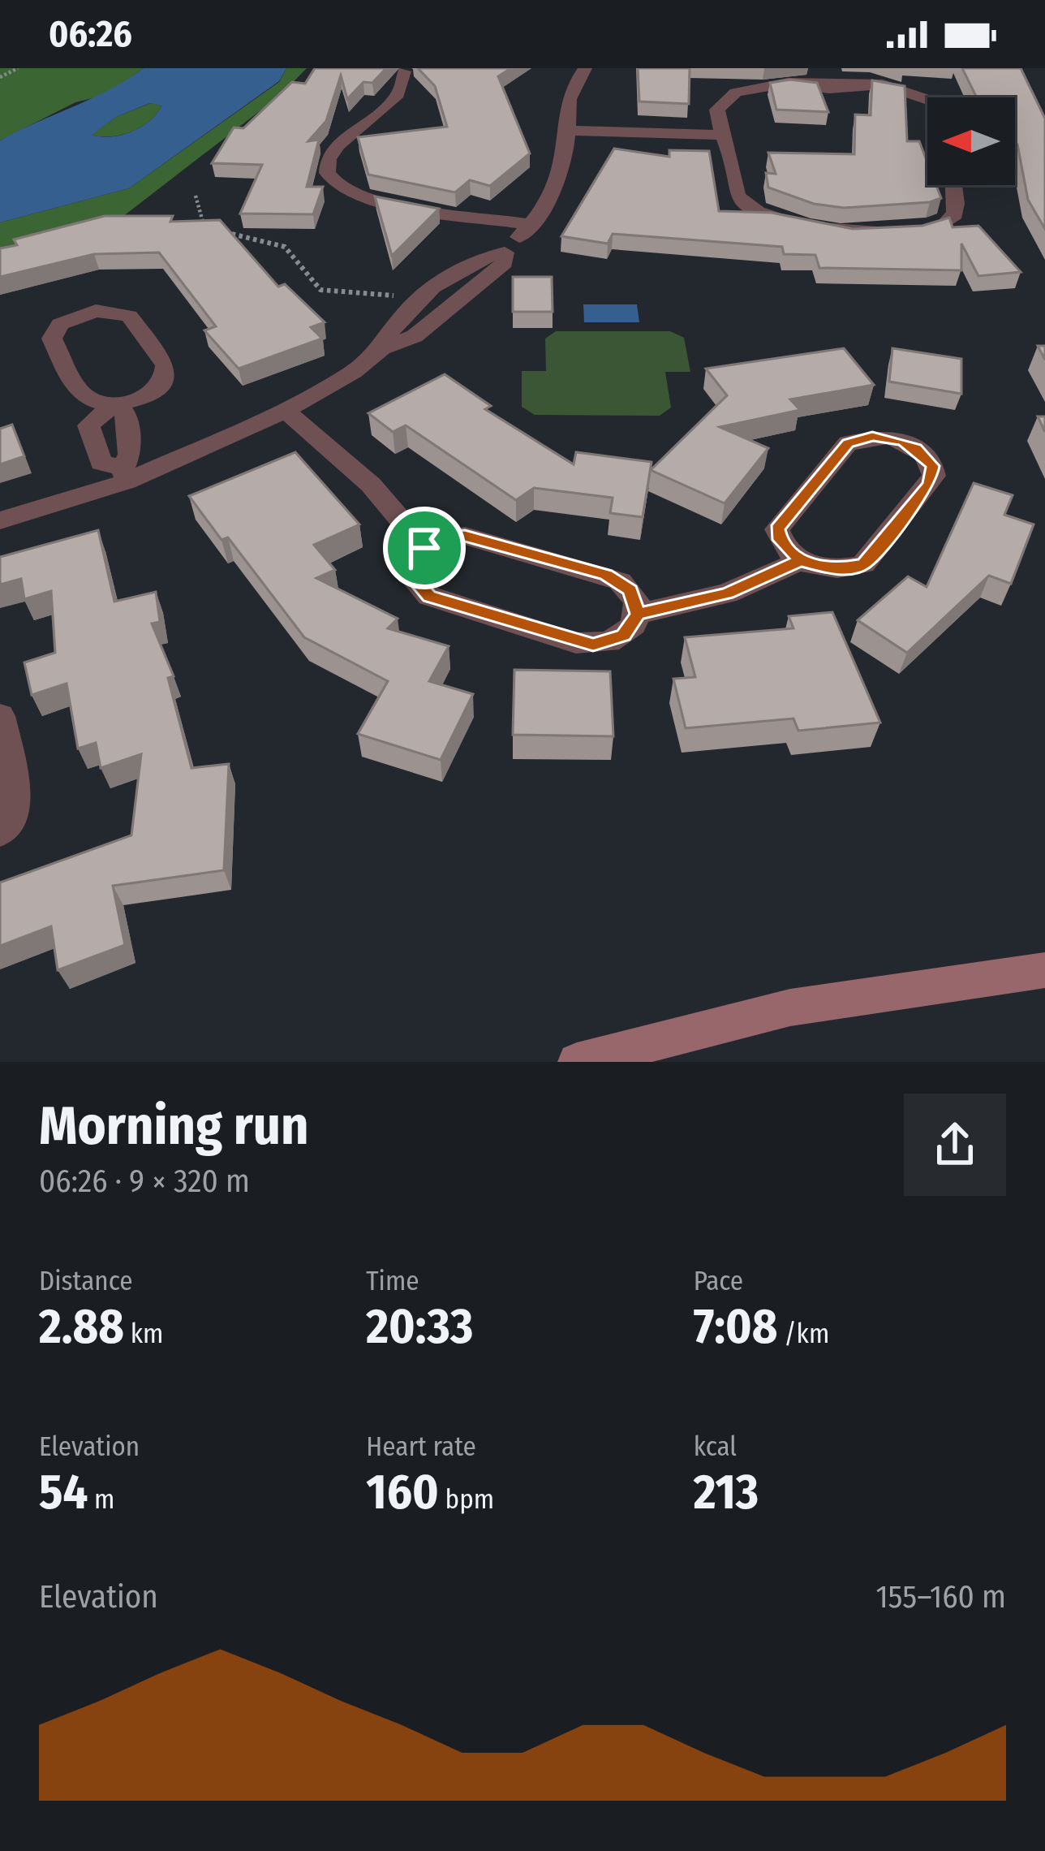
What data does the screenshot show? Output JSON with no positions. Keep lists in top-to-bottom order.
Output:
{
  "north": "left",
  "page": {
    "status": "06:26",
    "heading": ["Morning run", "06:26 · 9 × 320 m"],
    "stats": [
      ["Distance", "2.88 km"],
      ["Time", "20:33"],
      ["Pace", "7:08 /km"],
      ["Elevation", "54 m"],
      ["Heart rate", "160 bpm"],
      ["kcal", "213"]
    ],
    "chart": ["Elevation", "155–160 m"]
  }
}
